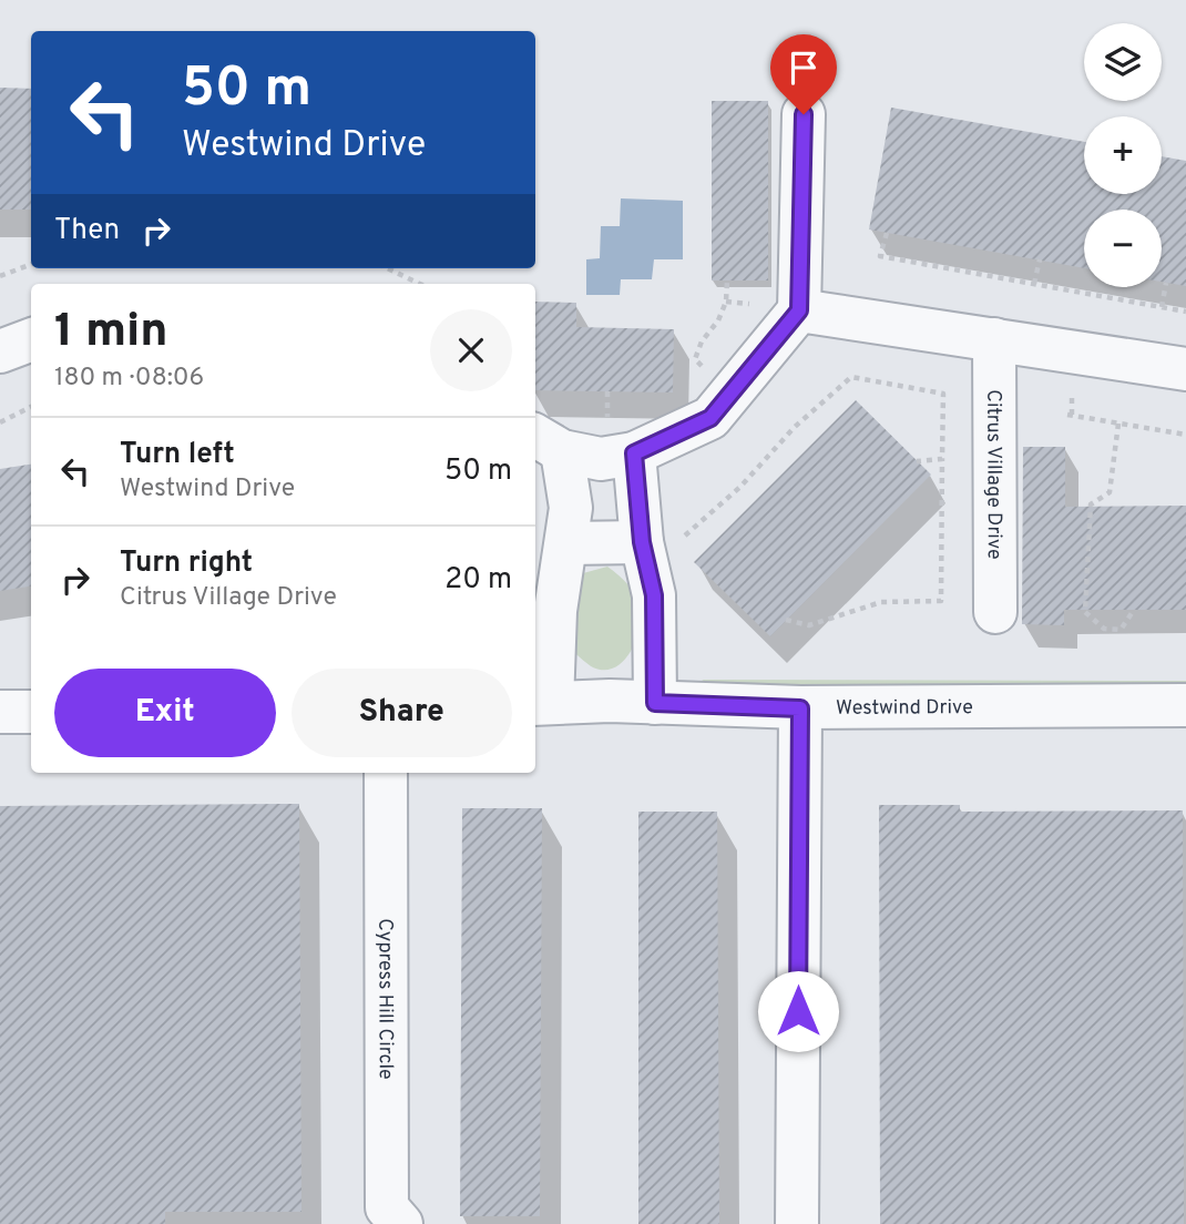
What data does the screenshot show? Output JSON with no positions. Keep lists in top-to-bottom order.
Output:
{
  "streets": {
    "street": ["Citrus Village Drive", "Westwind Drive", "Cypress Hill Circle"]
  },
  "page": {
    "map_buttons": ["+", "−"],
    "turn": ["50 m", "Westwind Drive"],
    "then": "Then",
    "heading": ["1 min", "180 m · 08:06"],
    "list": [
      {
        "name": "Turn left",
        "note": "Westwind Drive",
        "value": "50 m"
      },
      {
        "name": "Turn right",
        "note": "Citrus Village Drive",
        "value": "20 m"
      }
    ],
    "buttons": ["Exit", "Share"]
  }
}
